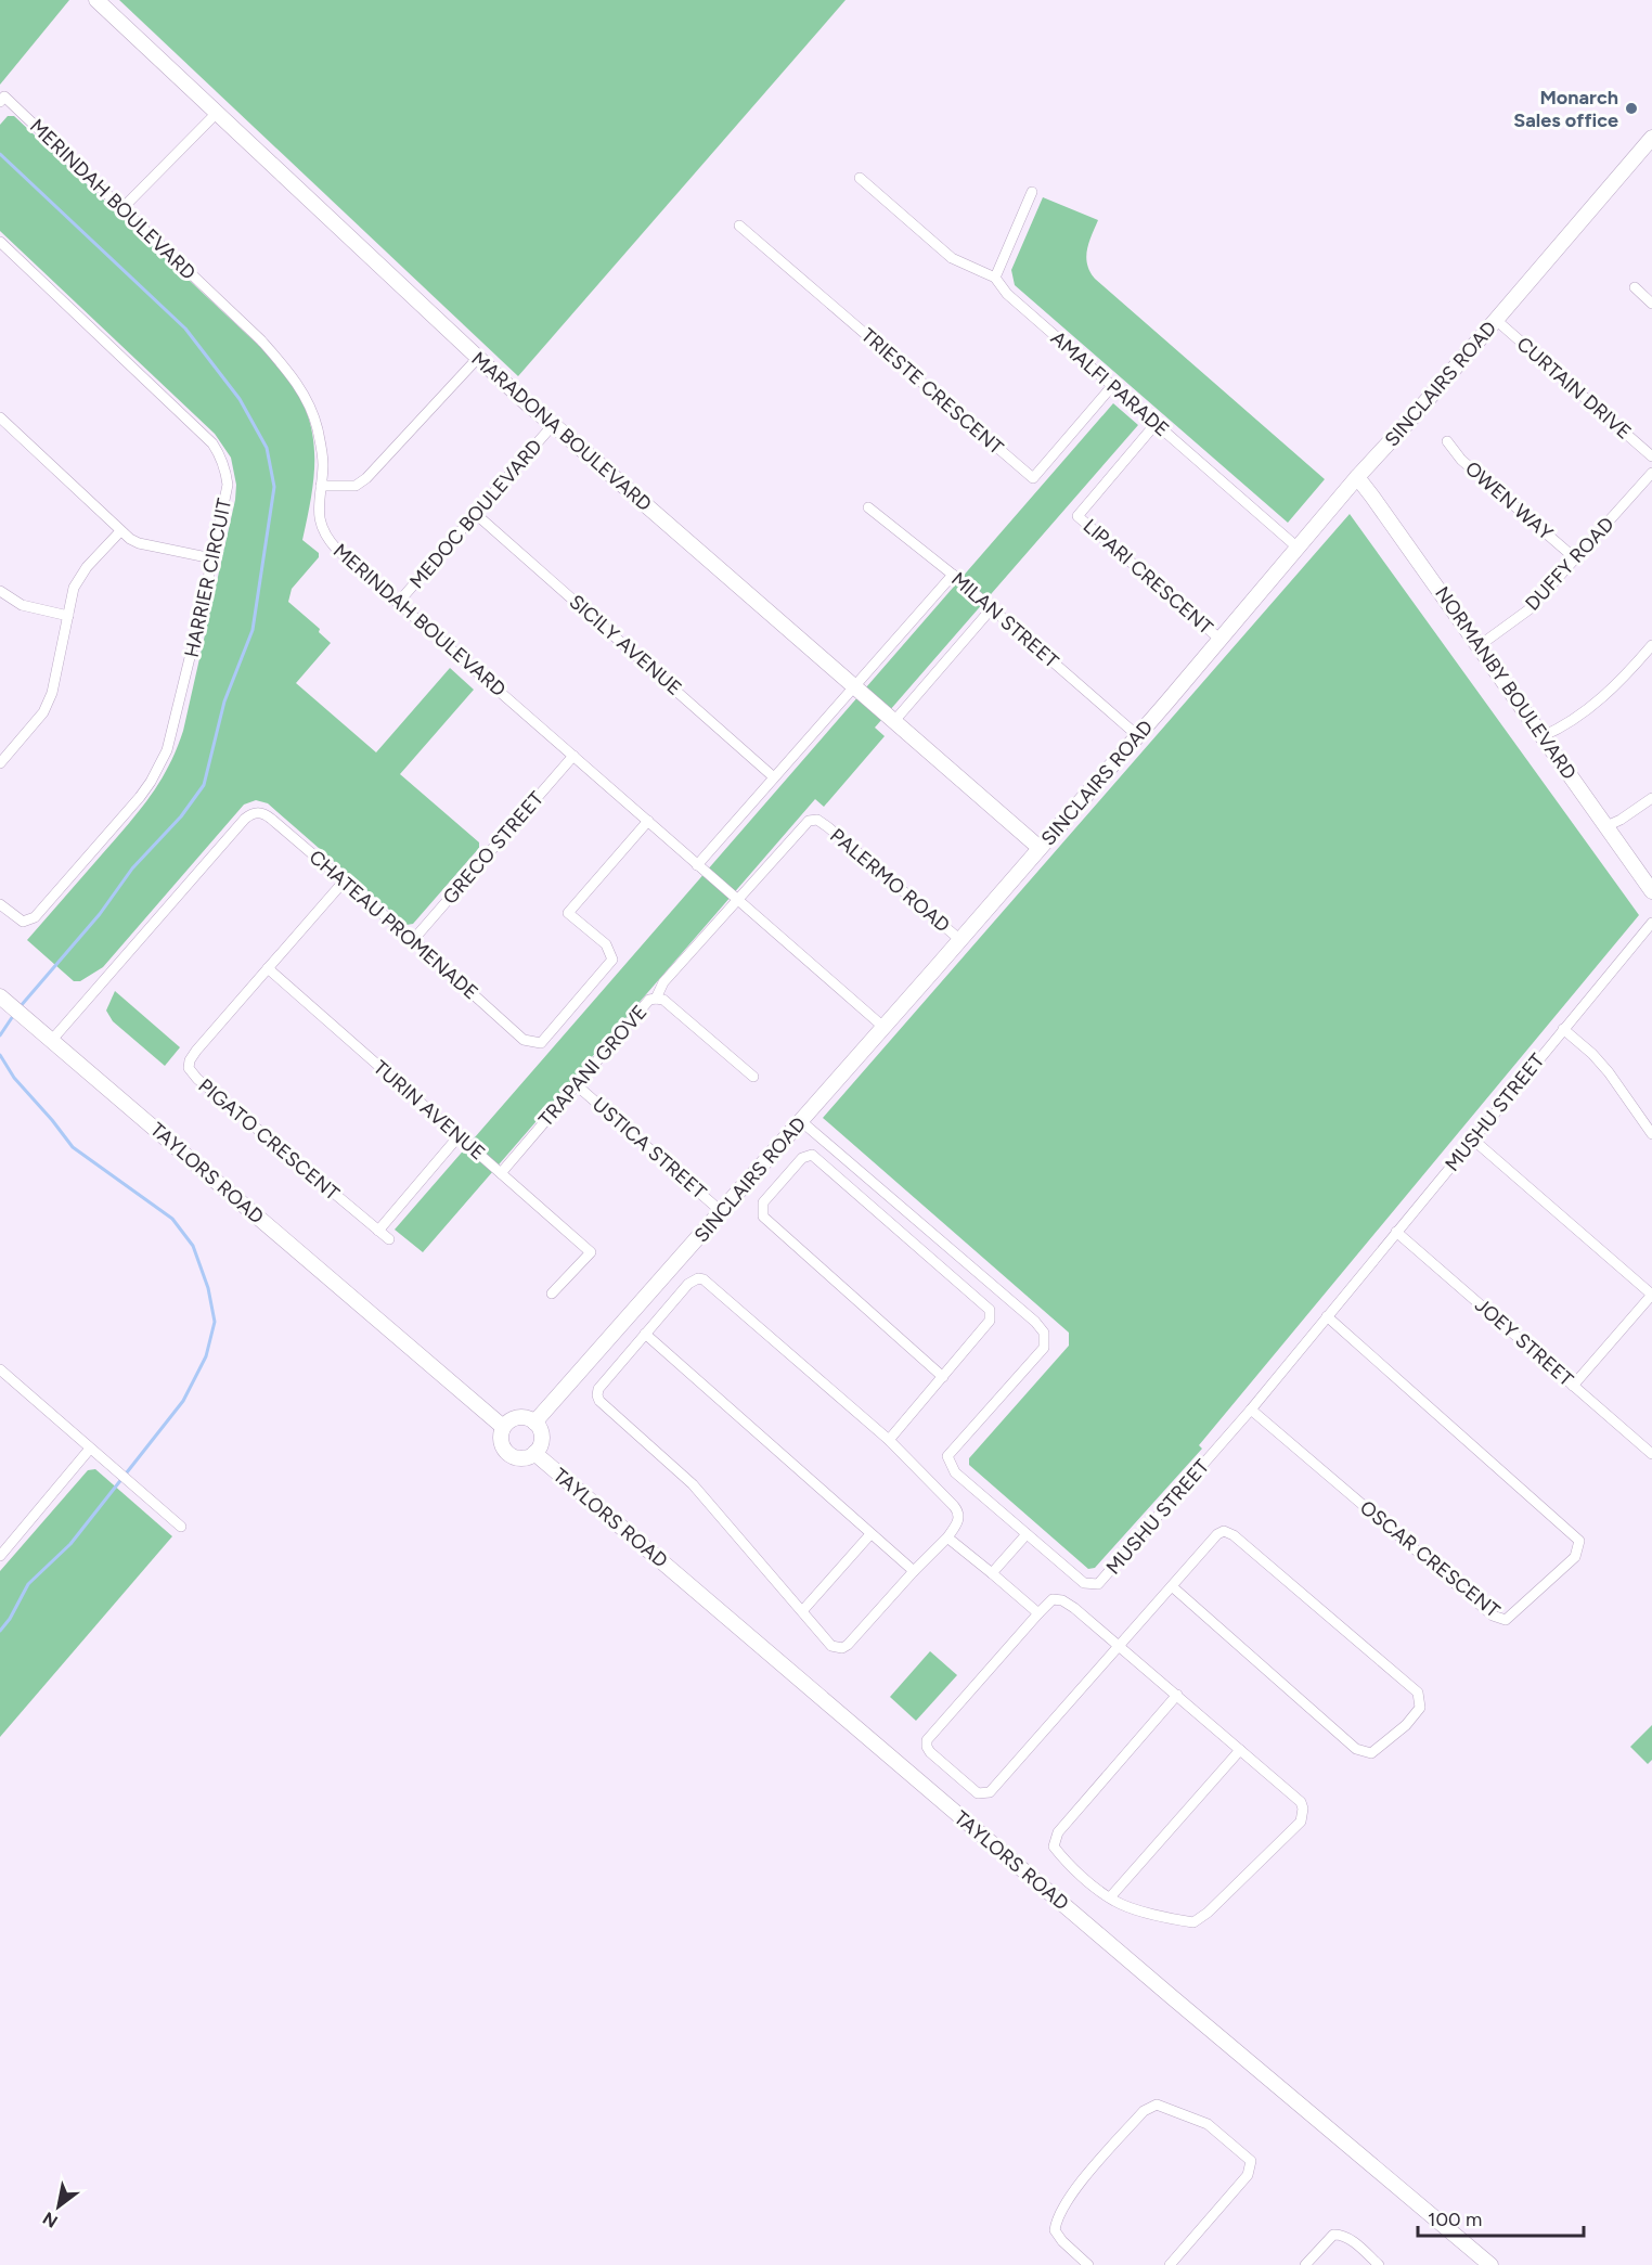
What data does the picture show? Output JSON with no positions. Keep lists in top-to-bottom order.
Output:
{
  "streets": {
    "street": [
      "MERINDAH BOULEVARD",
      "AMALFI PARADE",
      "SINCLAIRS ROAD",
      "CURTAIN DRIVE",
      "TRIESTE CRESCENT",
      "MARADONA BOULEVARD",
      "OWEN WAY",
      "MEDOC BOULEVARD",
      "DUFFY ROAD",
      "LIPARI CRESCENT",
      "HARRIER CIRCUIT",
      "MILAN STREET",
      "SICILY AVENUE",
      "NORMANBY BOULEVARD",
      "GRECO STREET",
      "PALERMO ROAD",
      "CHATEAU PROMENADE",
      "TRAPANI GROVE",
      "TURIN AVENUE",
      "MUSHU STREET",
      "PIGATO CRESCENT",
      "USTICA STREET",
      "TAYLORS ROAD",
      "JOEY STREET",
      "OSCAR CRESCENT"
    ]
  },
  "crossings": [
    ["MERINDAH BOULEVARD", "SINCLAIRS ROAD"],
    ["MERINDAH BOULEVARD", "MEDOC BOULEVARD"],
    ["MERINDAH BOULEVARD", "GRECO STREET"],
    ["MERINDAH BOULEVARD", "PALERMO ROAD"],
    ["MERINDAH BOULEVARD", "CHATEAU PROMENADE"],
    ["AMALFI PARADE", "SINCLAIRS ROAD"],
    ["AMALFI PARADE", "TRIESTE CRESCENT"],
    ["AMALFI PARADE", "LIPARI CRESCENT"],
    ["SINCLAIRS ROAD", "CURTAIN DRIVE"],
    ["SINCLAIRS ROAD", "MARADONA BOULEVARD"],
    ["SINCLAIRS ROAD", "LIPARI CRESCENT"],
    ["SINCLAIRS ROAD", "MILAN STREET"],
    ["SINCLAIRS ROAD", "NORMANBY BOULEVARD"],
    ["SINCLAIRS ROAD", "PALERMO ROAD"],
    ["SINCLAIRS ROAD", "MUSHU STREET"],
    ["SINCLAIRS ROAD", "USTICA STREET"],
    ["SINCLAIRS ROAD", "TAYLORS ROAD"],
    ["MARADONA BOULEVARD", "MEDOC BOULEVARD"],
    ["OWEN WAY", "DUFFY ROAD"],
    ["MEDOC BOULEVARD", "SICILY AVENUE"],
    ["DUFFY ROAD", "NORMANBY BOULEVARD"],
    ["GRECO STREET", "CHATEAU PROMENADE"],
    ["PALERMO ROAD", "TRAPANI GROVE"],
    ["CHATEAU PROMENADE", "PIGATO CRESCENT"],
    ["CHATEAU PROMENADE", "TAYLORS ROAD"],
    ["TRAPANI GROVE", "TURIN AVENUE"],
    ["TRAPANI GROVE", "USTICA STREET"],
    ["TURIN AVENUE", "PIGATO CRESCENT"],
    ["MUSHU STREET", "JOEY STREET"],
    ["MUSHU STREET", "OSCAR CRESCENT"]
  ],
  "places": ["Monarch Sales office"],
  "scale_bar": "100 m",
  "north": "bottom left"
}
